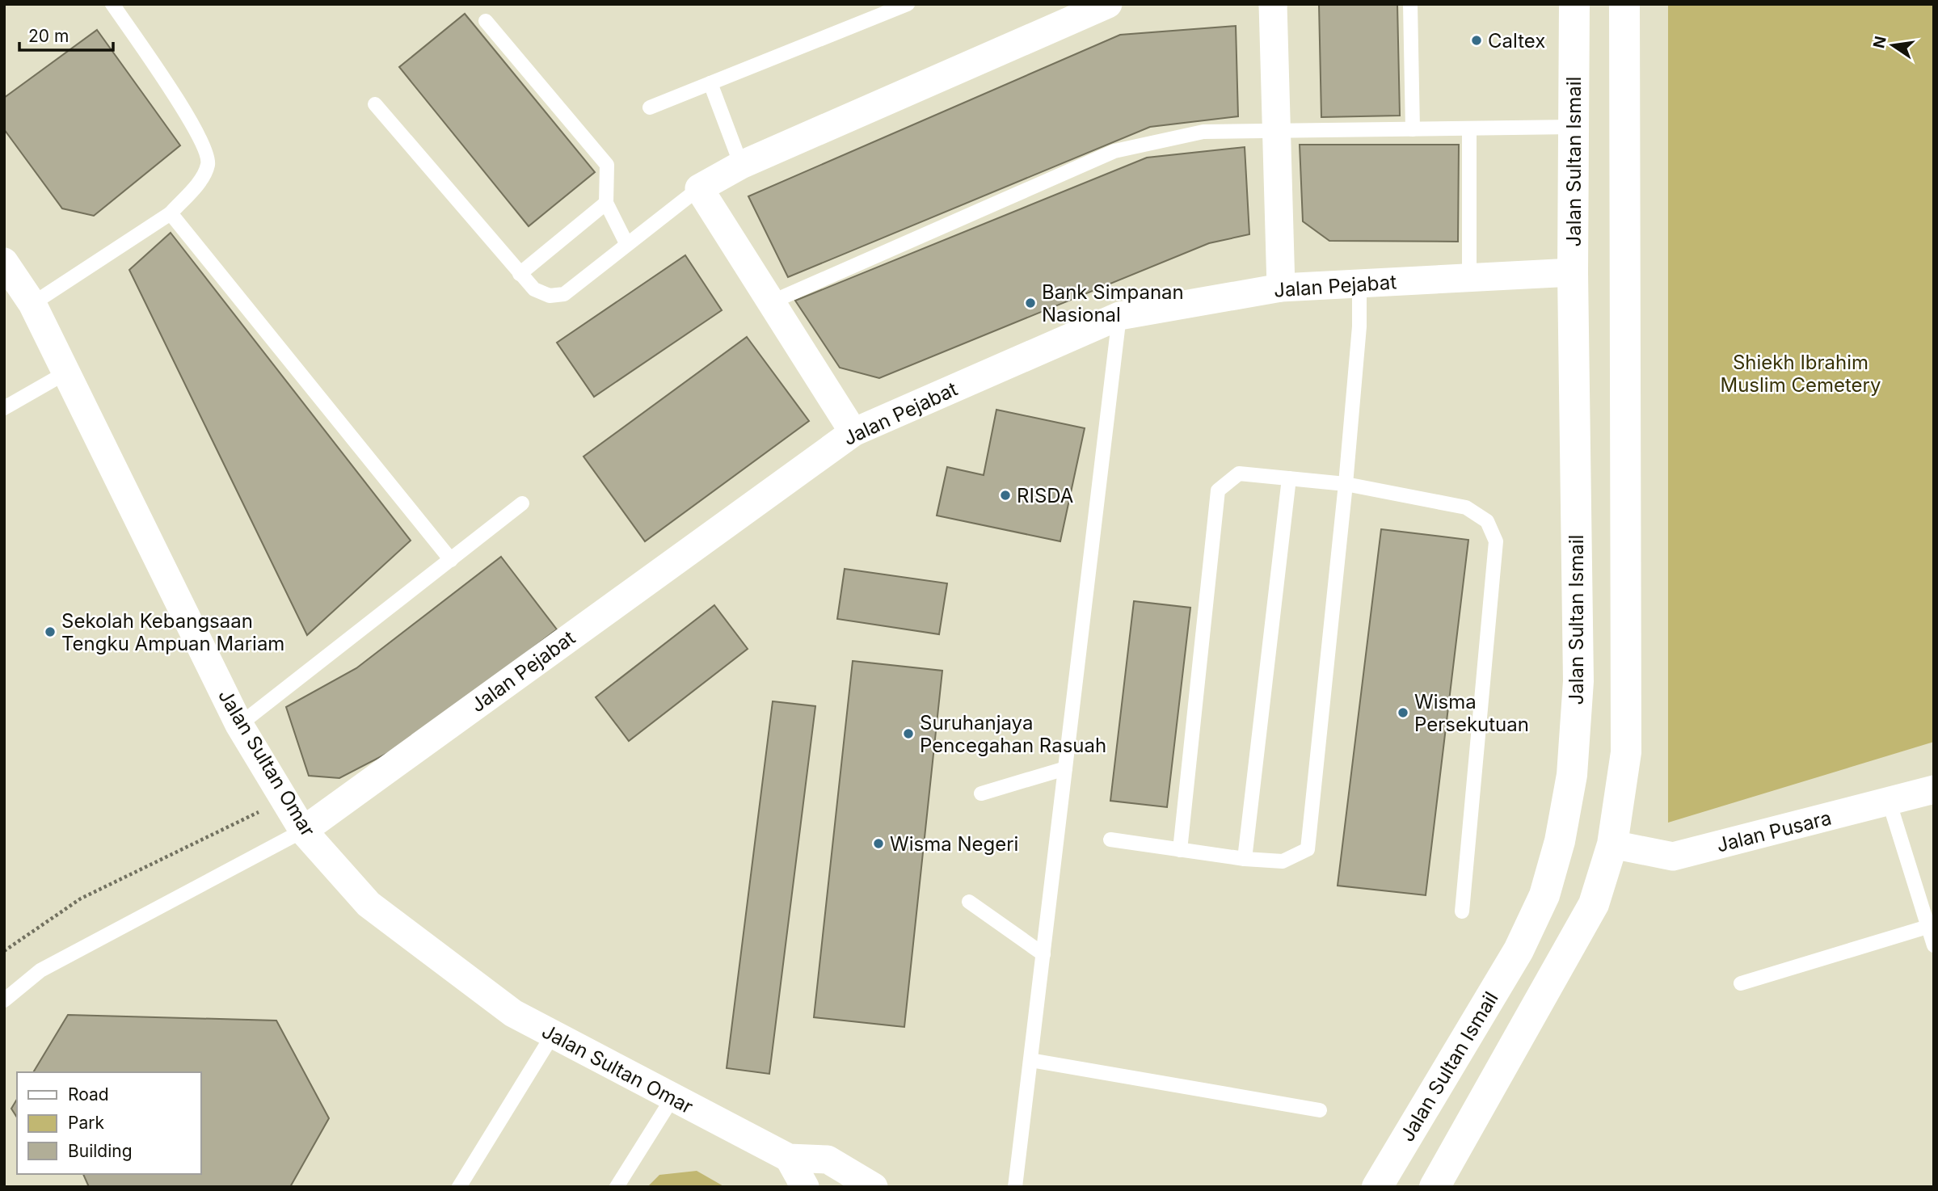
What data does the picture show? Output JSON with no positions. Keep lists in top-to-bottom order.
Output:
{
  "streets": {
    "main road": ["Jalan Sultan Ismail"],
    "street": ["Jalan Pejabat", "Jalan Sultan Omar", "Jalan Pusara"]
  },
  "crossings": [
    ["Jalan Sultan Ismail", "Jalan Pejabat"],
    ["Jalan Pejabat", "Jalan Sultan Omar"]
  ],
  "parks": ["Shiekh Ibrahim Muslim Cemetery"],
  "places": [
    "Caltex",
    "Bank Simpanan Nasional",
    "RISDA",
    "Sekolah Kebangsaan Tengku Ampuan Mariam",
    "Wisma Persekutuan",
    "Suruhanjaya Pencegahan Rasuah",
    "Wisma Negeri"
  ],
  "legend": ["Road", "Park", "Building"],
  "scale_bar": "20 m",
  "north": "left"
}
